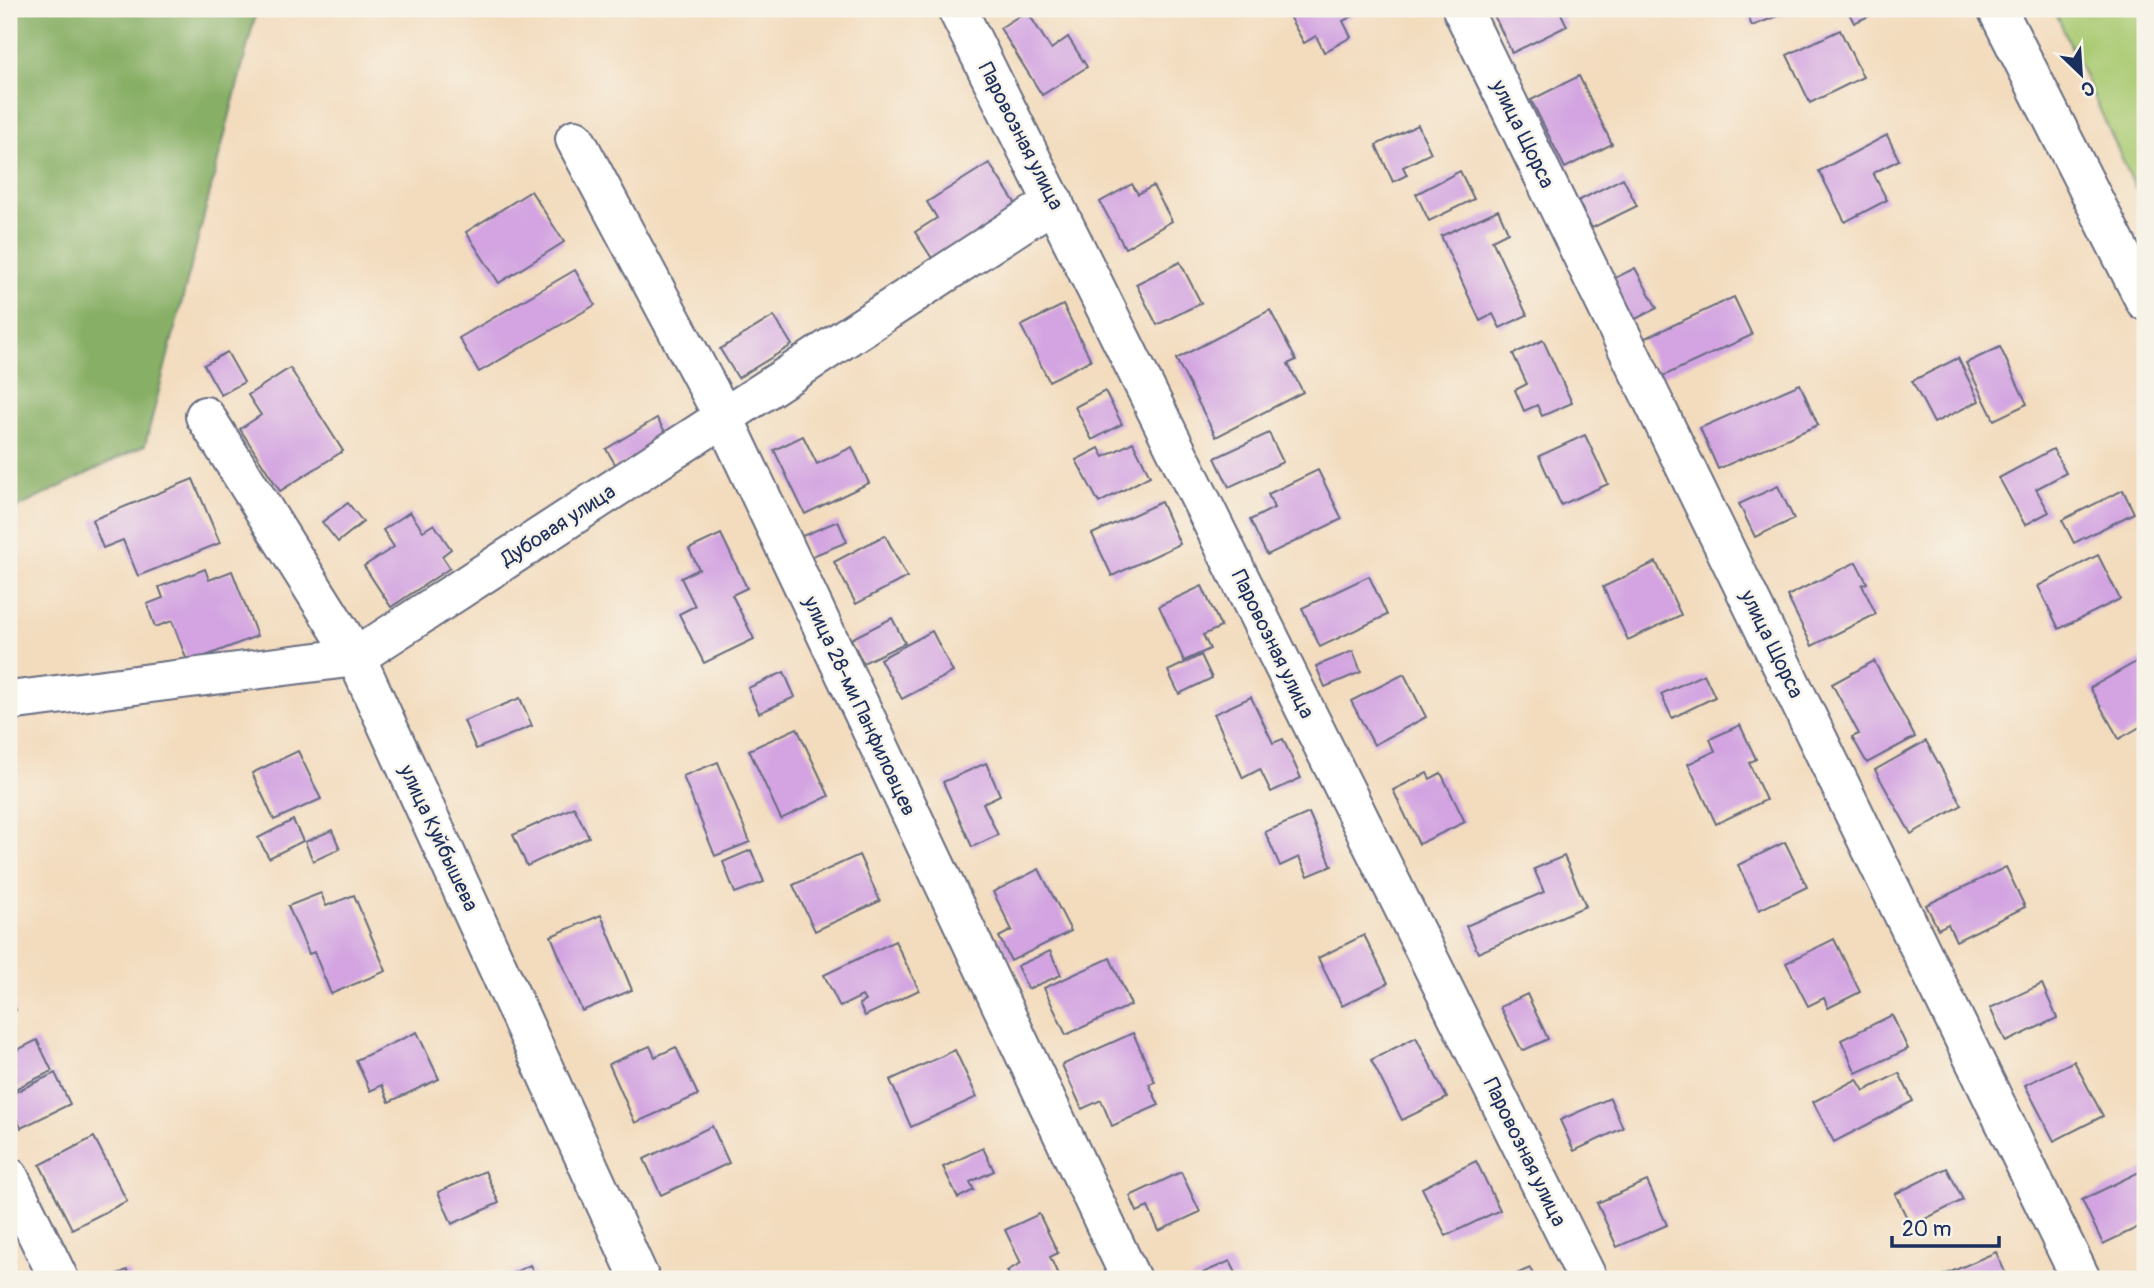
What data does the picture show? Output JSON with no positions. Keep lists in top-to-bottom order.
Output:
{
  "streets": {
    "street": [
      "улица Щорса",
      "Паровозная улица",
      "Дубовая улица",
      "улица 28-ми Панфиловцев",
      "улица Куйбышева"
    ]
  },
  "crossings": [
    ["Паровозная улица", "Дубовая улица"],
    ["Дубовая улица", "улица 28-ми Панфиловцев"],
    ["Дубовая улица", "улица Куйбышева"]
  ],
  "scale_bar": "20 m",
  "north": "bottom right"
}
